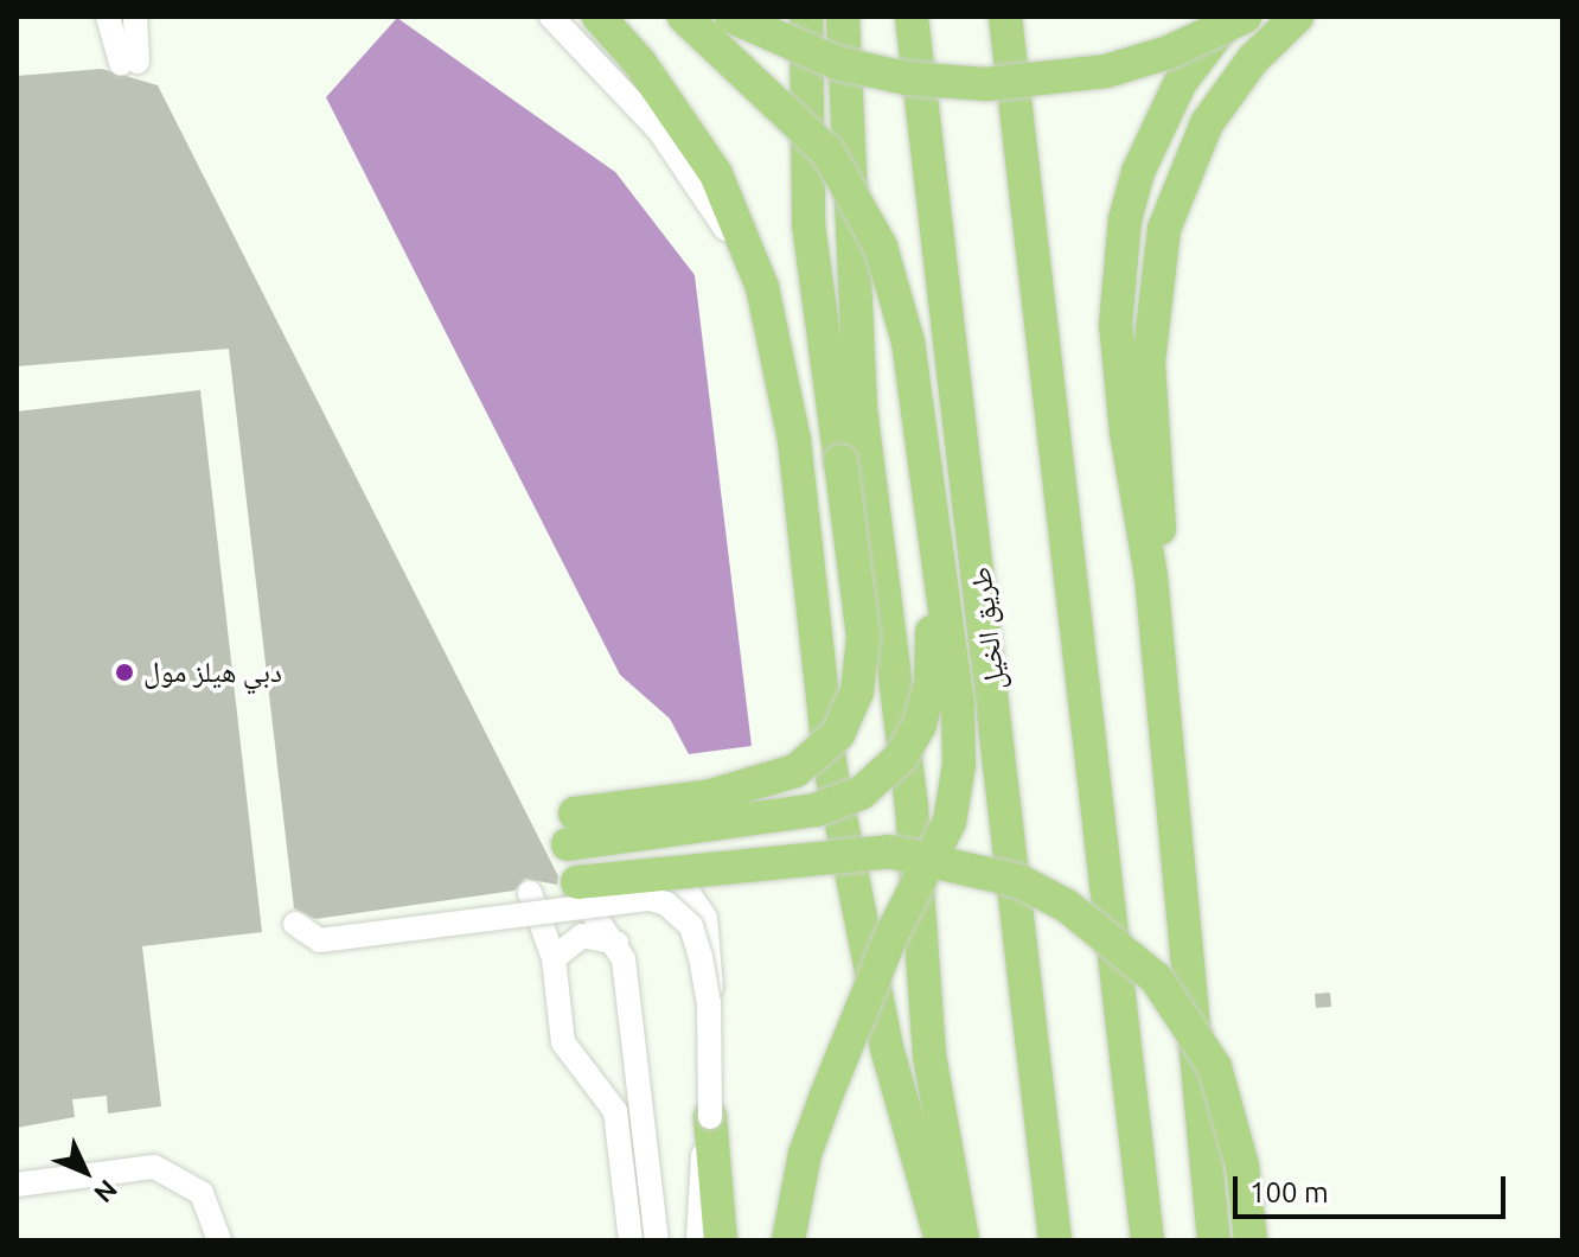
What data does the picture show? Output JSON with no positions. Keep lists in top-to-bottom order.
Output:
{
  "streets": {
    "highway": ["طريق الخيل"]
  },
  "places": ["دبي هيلز مول"],
  "scale_bar": "100 m",
  "north": "bottom right"
}
